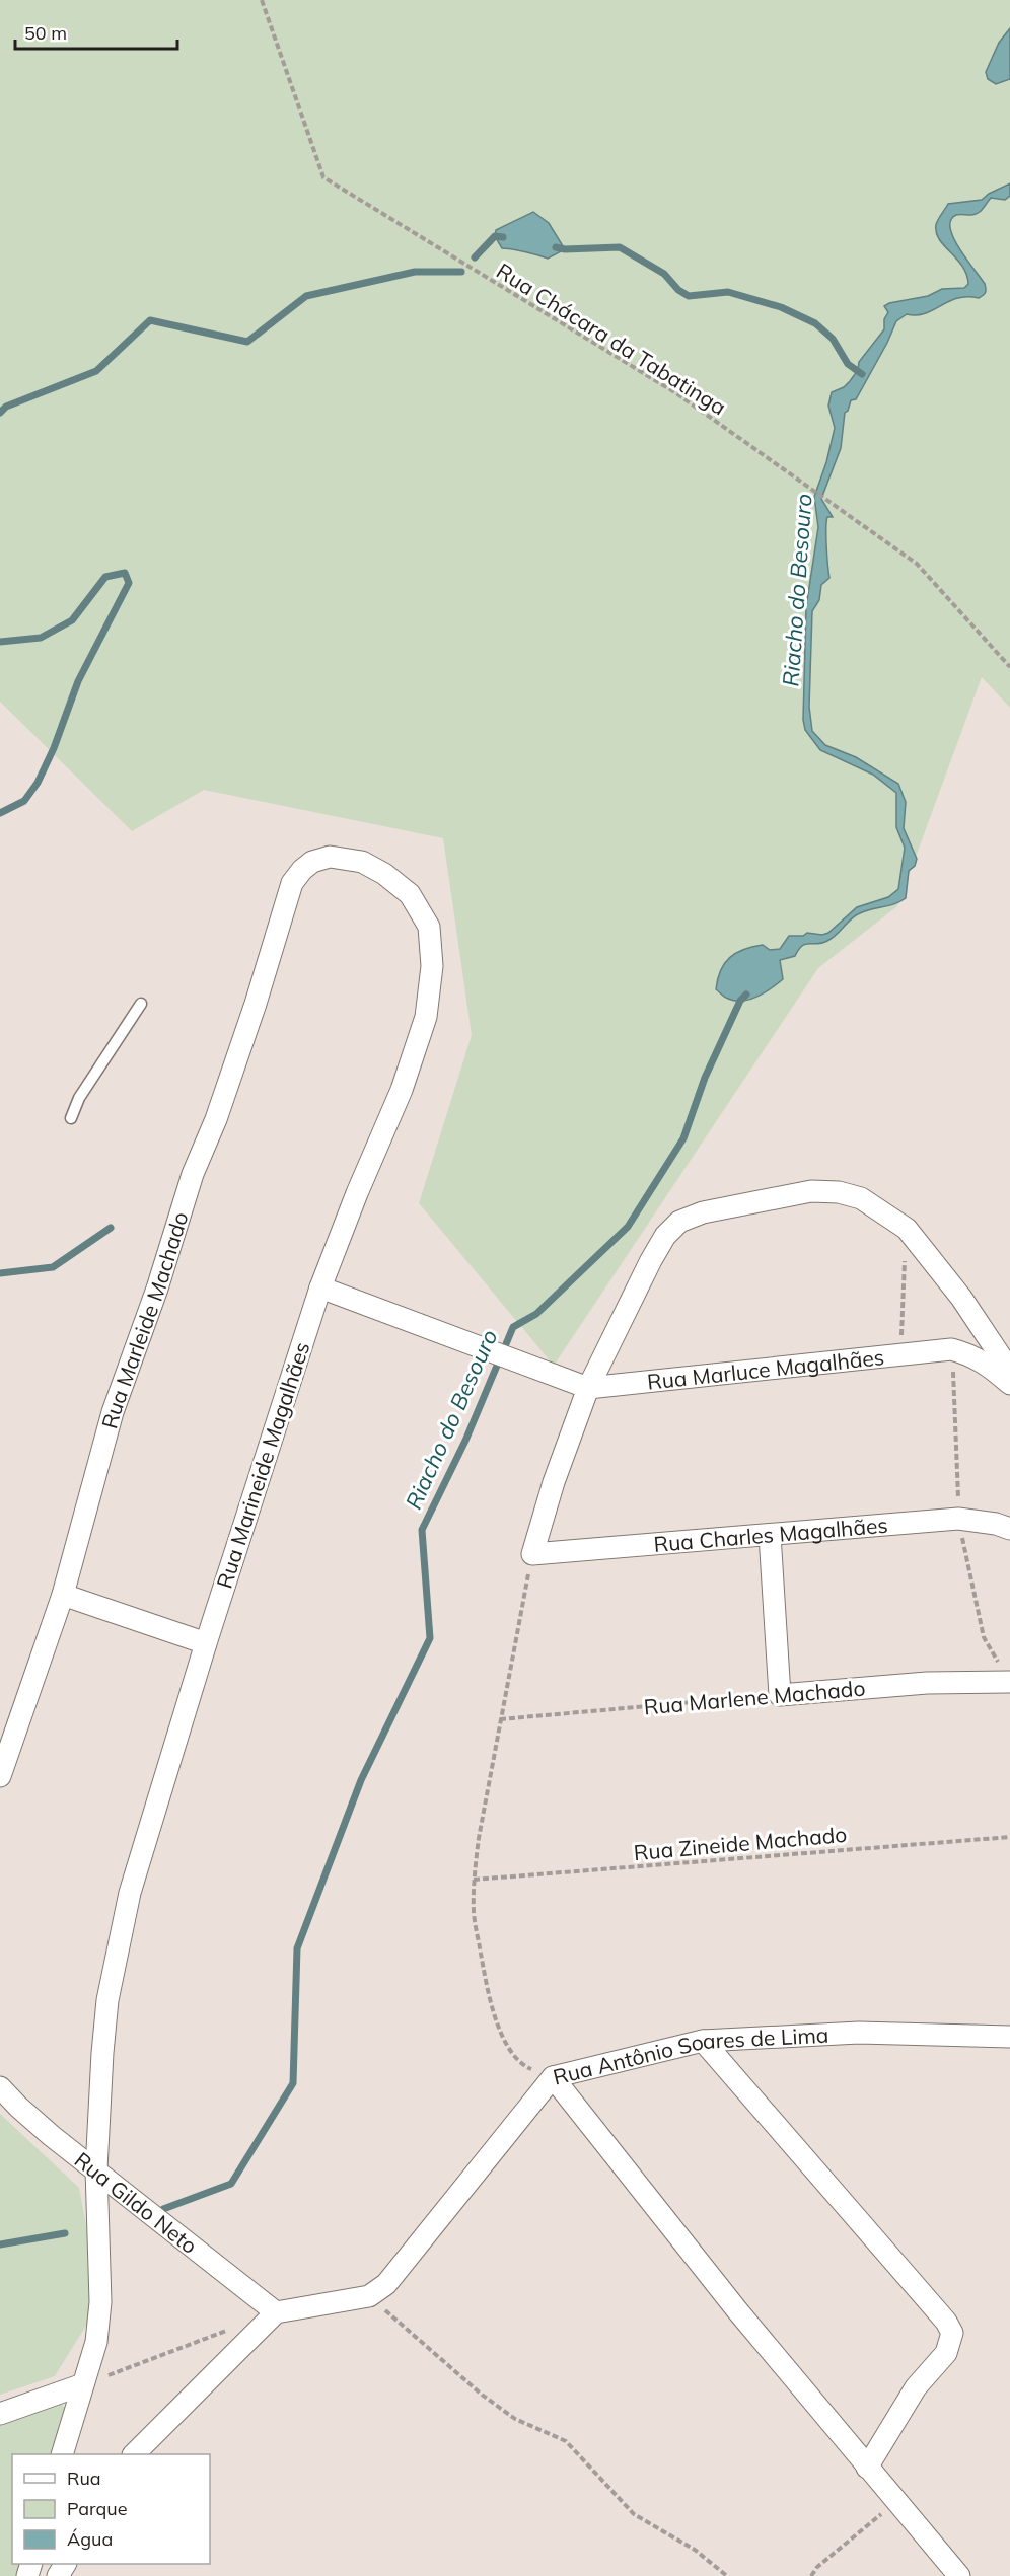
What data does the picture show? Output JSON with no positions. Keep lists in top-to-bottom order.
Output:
{
  "streets": {
    "street": [
      "Rua Marleide Machado",
      "Rua Marluce Magalhães",
      "Rua Marineide Magalhães",
      "Rua Charles Magalhães",
      "Rua Marlene Machado",
      "Rua Antônio Soares de Lima",
      "Rua Gildo Neto"
    ],
    "path": ["Rua Chácara da Tabatinga", "Rua Zineide Machado"]
  },
  "crossings": [
    ["Rua Marleide Machado", "Rua Marineide Magalhães"],
    ["Rua Marluce Magalhães", "Rua Marineide Magalhães"],
    ["Rua Marineide Magalhães", "Rua Gildo Neto"],
    ["Rua Antônio Soares de Lima", "Rua Gildo Neto"]
  ],
  "water": ["Riacho do Besouro"],
  "legend": ["Rua", "Parque", "Água"],
  "scale_bar": "50 m"
}
